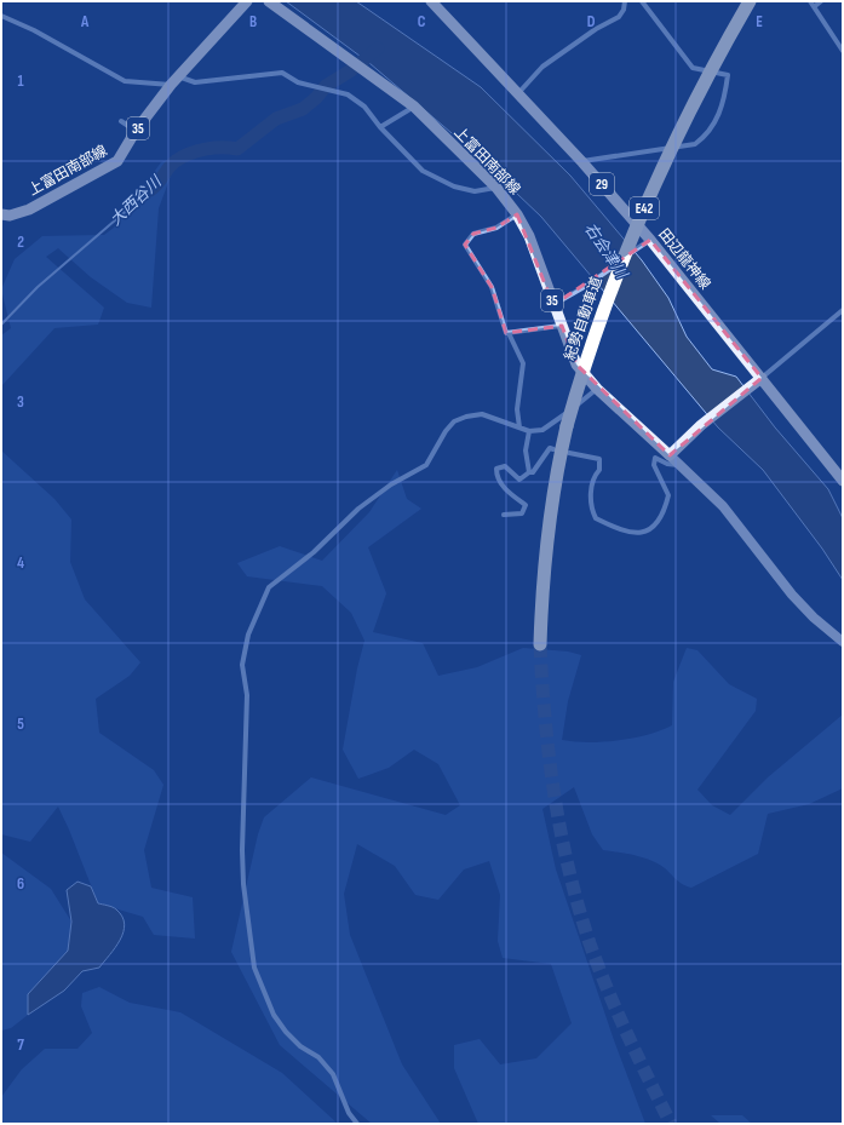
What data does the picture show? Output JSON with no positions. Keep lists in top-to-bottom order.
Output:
{
  "streets": {
    "highway": ["E42", "紀勢自動車道"],
    "main road": [
      "35",
      "上富田南部線",
      "29",
      "田辺龍神線"
    ]
  },
  "water": ["大西谷川", "右会津川"],
  "grid": {
    "columns": [
      "A",
      "B",
      "C",
      "D",
      "E"
    ],
    "rows": [
      "1",
      "2",
      "3",
      "4",
      "5",
      "6",
      "7"
    ]
  }
}
